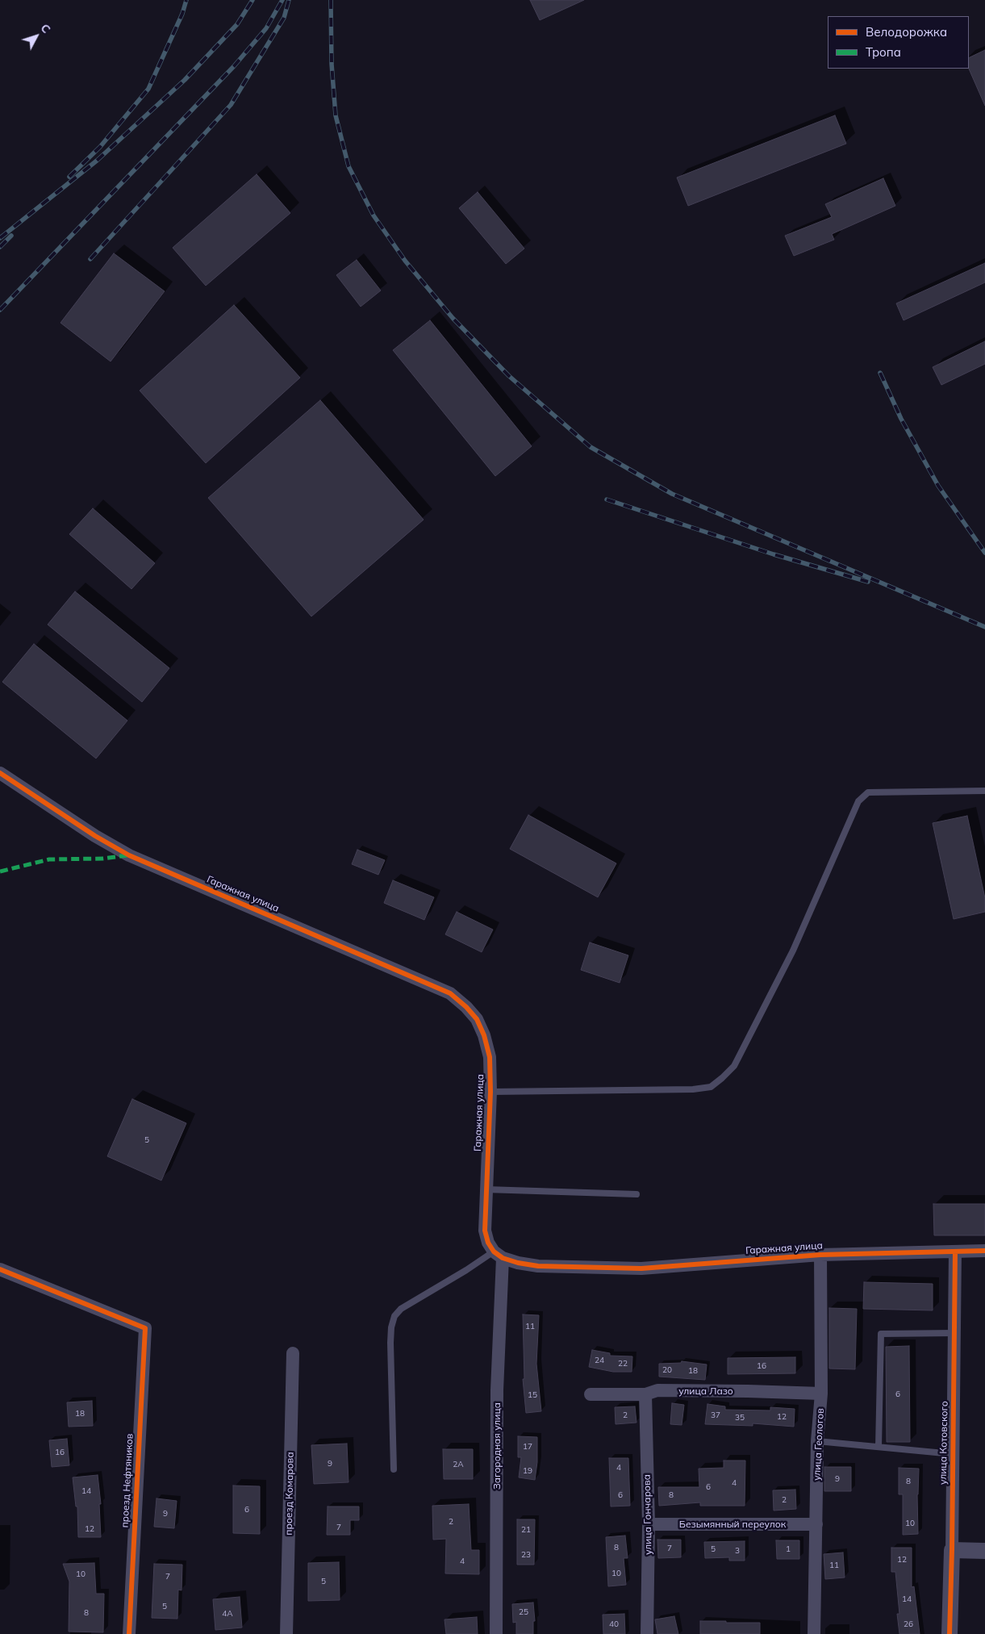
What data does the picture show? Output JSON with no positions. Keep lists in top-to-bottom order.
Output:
{
  "streets": {
    "street": [
      "Гаражная улица",
      "улица Лазо",
      "улица Котовского",
      "улица Геологов",
      "Загородная улица",
      "проезд Нефтяников",
      "проезд Комарова",
      "улица Гончарова",
      "Безымянный переулок"
    ]
  },
  "crossings": [
    ["Гаражная улица", "улица Котовского"],
    ["Гаражная улица", "улица Геологов"],
    ["Гаражная улица", "Загородная улица"],
    ["улица Лазо", "улица Геологов"],
    ["улица Лазо", "улица Гончарова"],
    ["улица Геологов", "Безымянный переулок"],
    ["улица Гончарова", "Безымянный переулок"]
  ],
  "house_numbers": [
    "5",
    "11",
    "24",
    "22",
    "16",
    "20",
    "18",
    "6",
    "15",
    "18",
    "2",
    "37",
    "12",
    "35",
    "17",
    "16",
    "9",
    "2А",
    "4",
    "19",
    "9",
    "8",
    "4",
    "6",
    "14",
    "6",
    "8",
    "2",
    "6",
    "9",
    "2",
    "10",
    "7",
    "12",
    "21",
    "8",
    "7",
    "5",
    "1",
    "3",
    "23",
    "12",
    "4",
    "11",
    "10",
    "10",
    "7",
    "5",
    "14",
    "5",
    "25",
    "8",
    "4А",
    "40",
    "26"
  ],
  "legend": ["Велодорожка", "Тропа"],
  "north": "top right"
}
